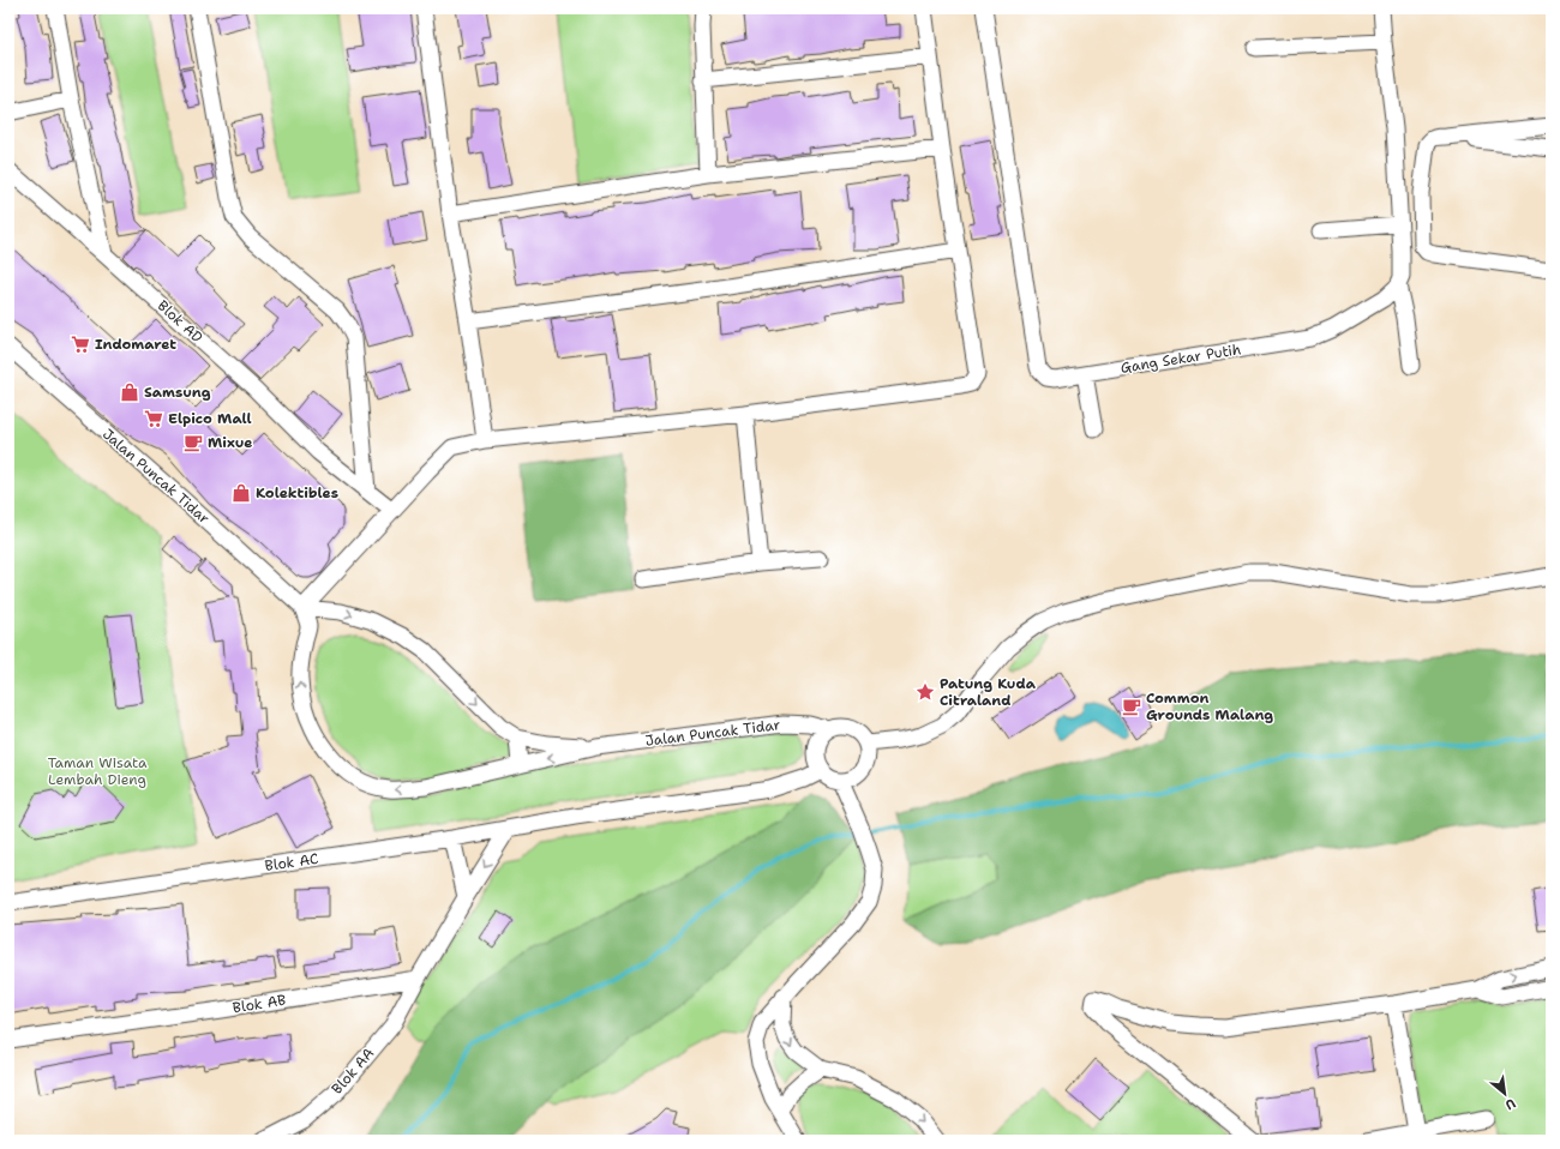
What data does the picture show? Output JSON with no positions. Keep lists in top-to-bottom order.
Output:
{
  "streets": {
    "street": [
      "Blok AD",
      "Gang Sekar Putih",
      "Jalan Puncak Tidar",
      "Blok AC",
      "Blok AB",
      "Blok AA"
    ]
  },
  "crossings": [
    ["Jalan Puncak Tidar", "Blok AC"],
    ["Blok AB", "Blok AA"]
  ],
  "parks": ["Taman Wisata Lembah Dieng"],
  "places": {
    "supermarket": ["Indomaret", "Elpico Mall"],
    "shop": ["Samsung", "Kolektibles"],
    "cafe": ["Mixue", "Common Grounds Malang"],
    "place": ["Patung Kuda Citraland"]
  },
  "north": "bottom right"
}
